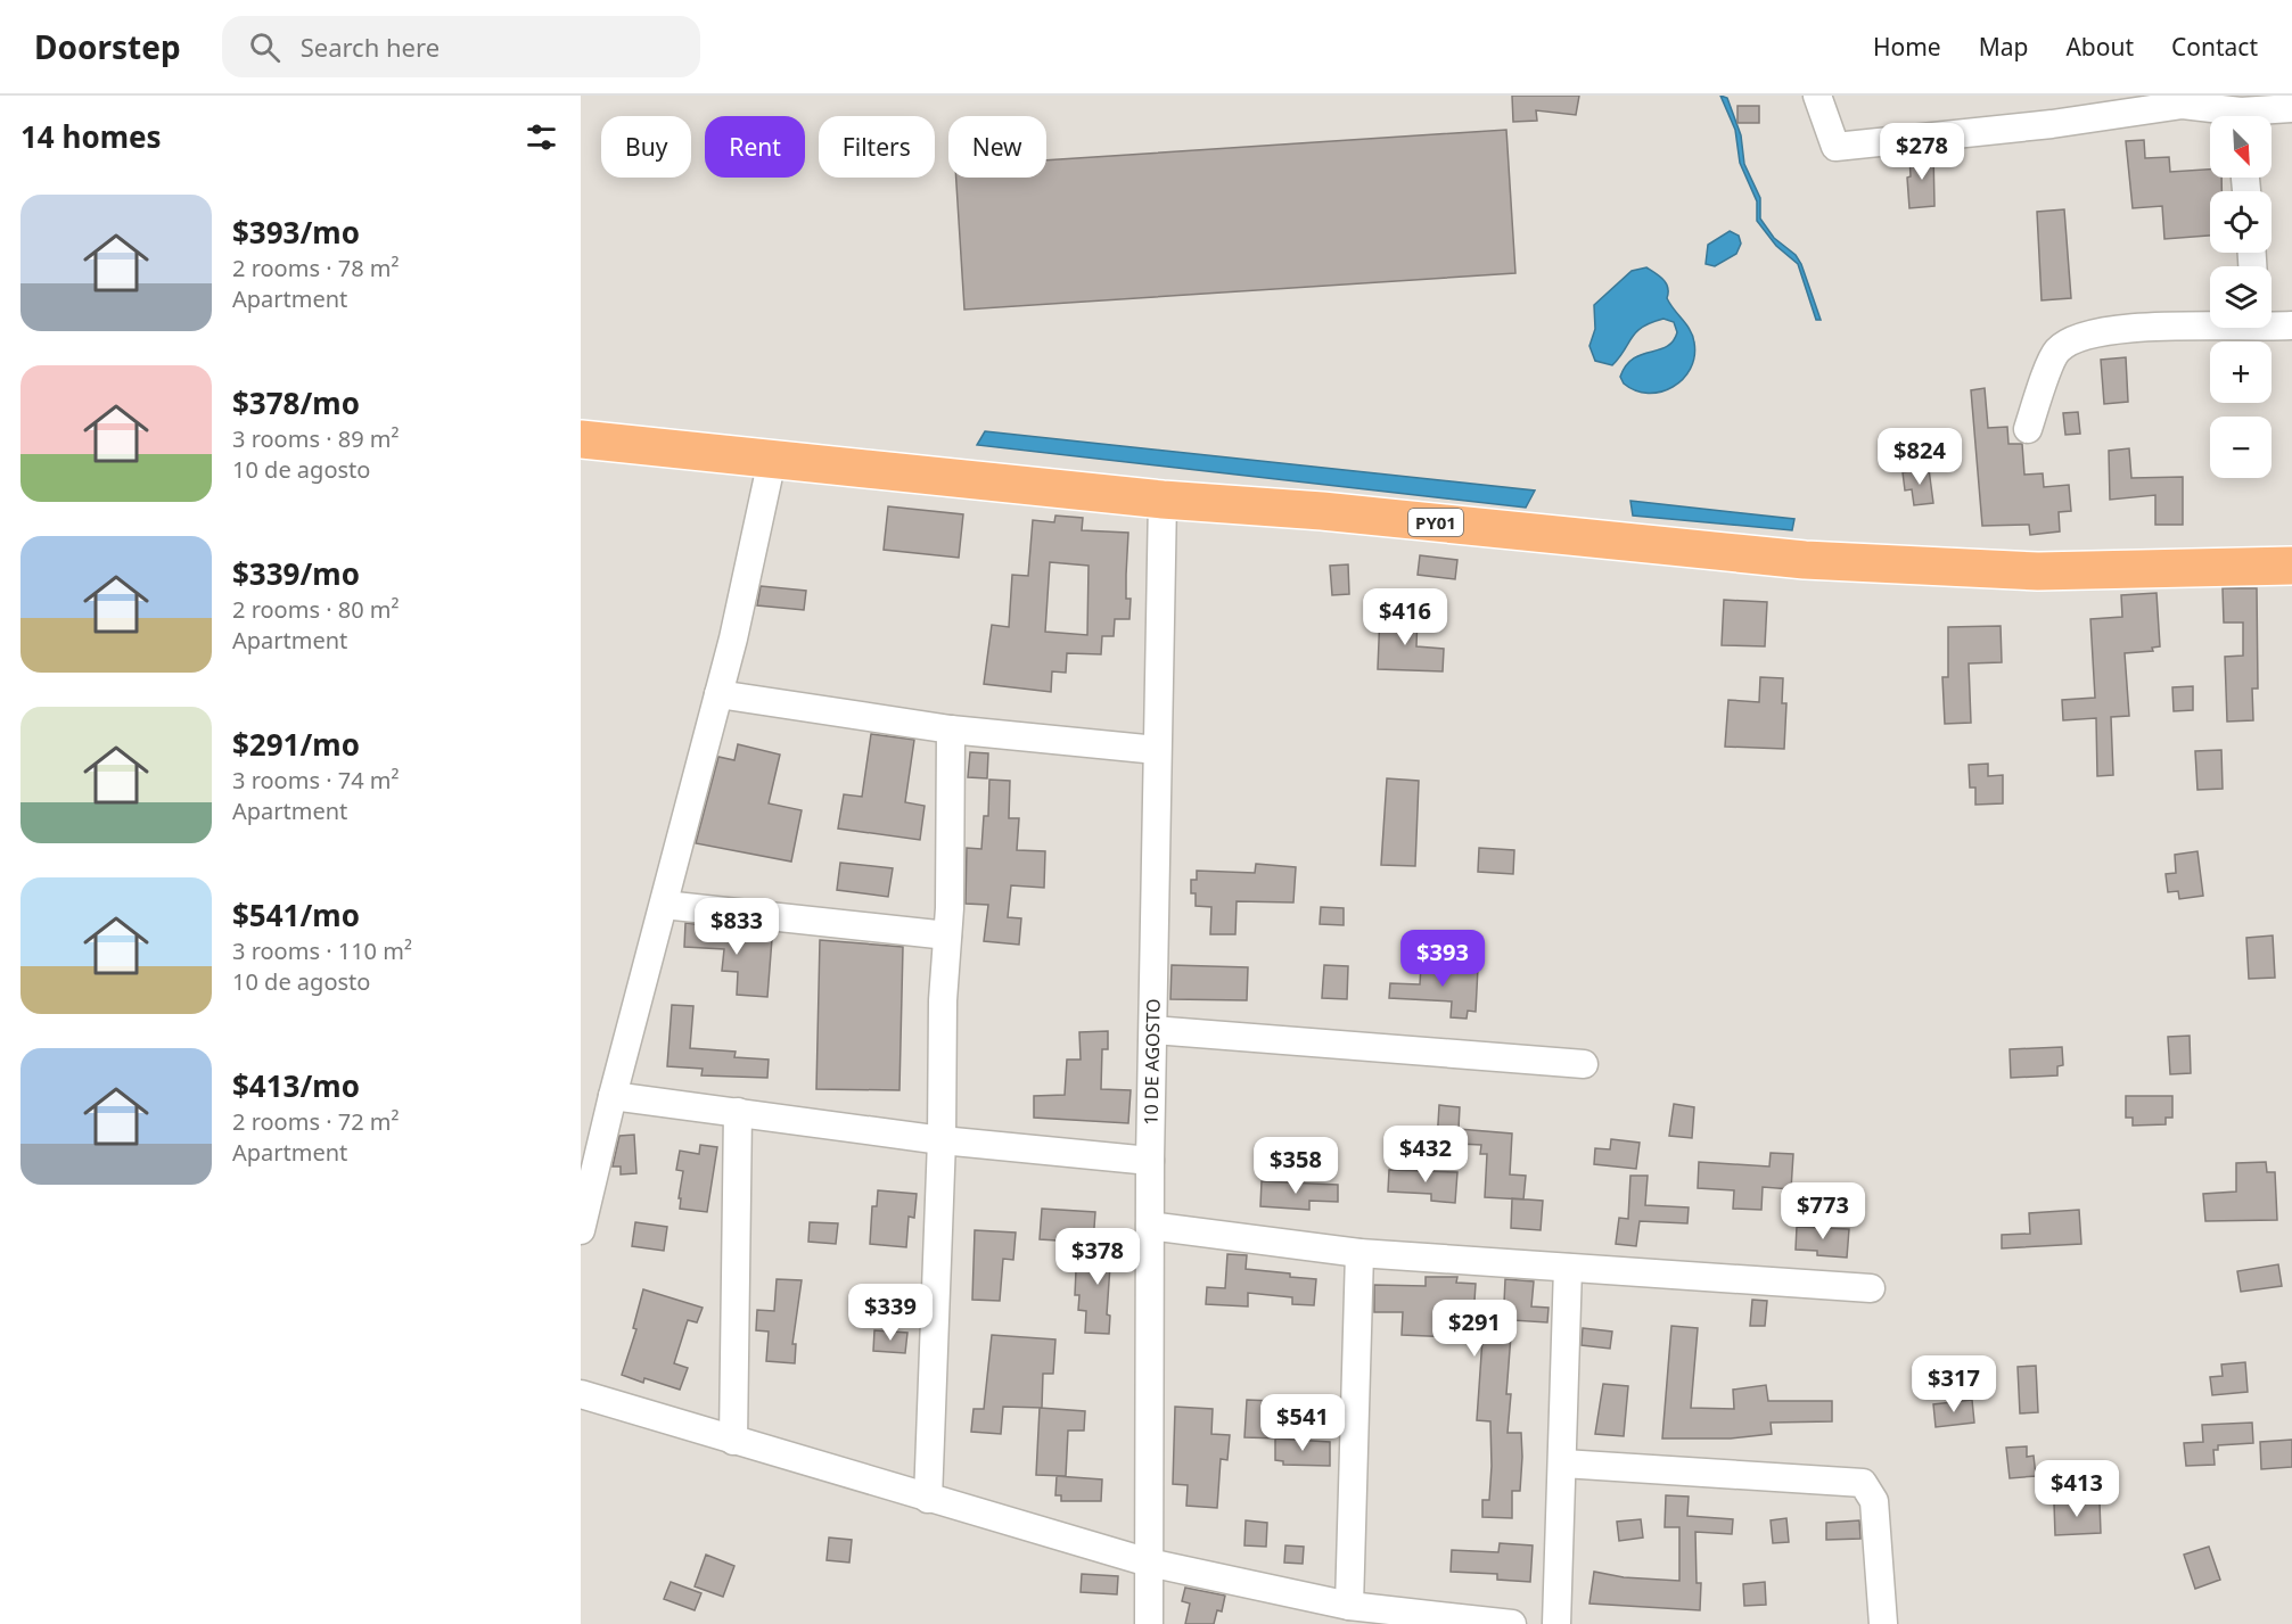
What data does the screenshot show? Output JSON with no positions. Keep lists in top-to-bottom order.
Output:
{
  "streets": {
    "highway": ["PY01"],
    "street": ["10 DE AGOSTO"]
  },
  "crossings": [
    ["PY01", "10 DE AGOSTO"]
  ],
  "north": "bottom right",
  "page": {
    "header": "Doorstep",
    "search": "Search here",
    "nav": [
      "Home",
      "Map",
      "About",
      "Contact"
    ],
    "heading": "14 homes",
    "map_buttons": ["+", "−"],
    "chip": [
      "Buy",
      "Rent",
      "Filters",
      "New"
    ],
    "price": [
      "$278",
      "$824",
      "$416",
      "$833",
      "$393",
      "$432",
      "$358",
      "$773",
      "$378",
      "$339",
      "$291",
      "$317",
      "$541",
      "$413"
    ],
    "list": [
      {
        "name": "$393/mo",
        "note": "2 rooms · 78 m² · Apartment"
      },
      {
        "name": "$378/mo",
        "note": "3 rooms · 89 m² · 10 de agosto"
      },
      {
        "name": "$339/mo",
        "note": "2 rooms · 80 m² · Apartment"
      },
      {
        "name": "$291/mo",
        "note": "3 rooms · 74 m² · Apartment"
      },
      {
        "name": "$541/mo",
        "note": "3 rooms · 110 m² · 10 de agosto"
      },
      {
        "name": "$413/mo",
        "note": "2 rooms · 72 m² · Apartment"
      }
    ]
  }
}
